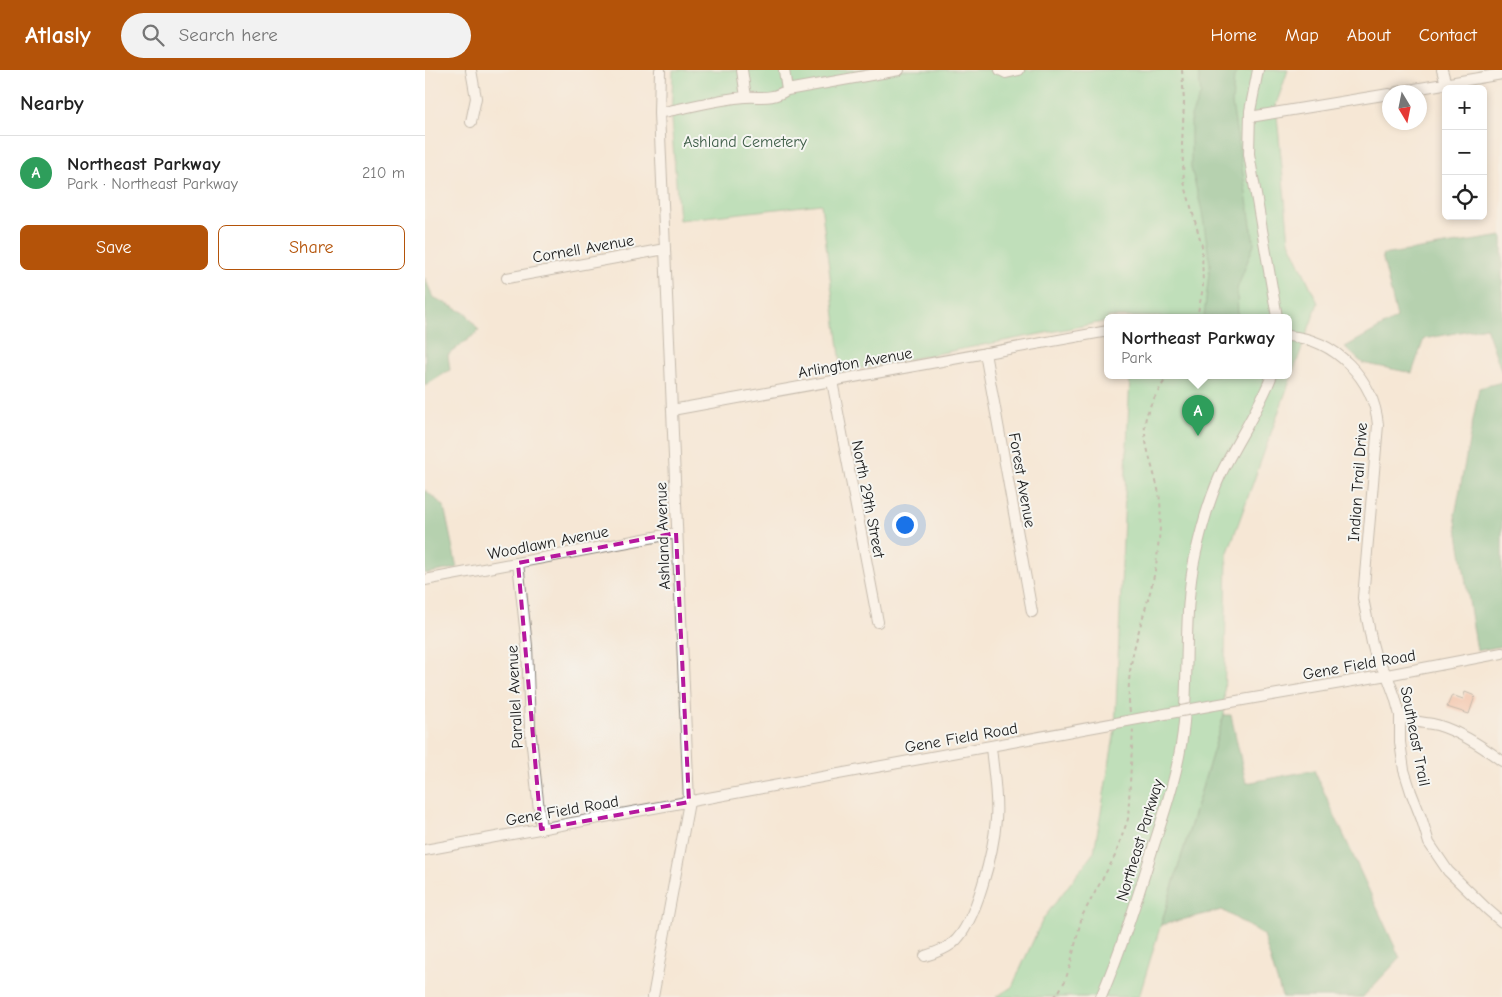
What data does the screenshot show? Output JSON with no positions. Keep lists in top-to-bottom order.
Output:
{
  "streets": {
    "street": [
      "Cornell Avenue",
      "Arlington Avenue",
      "Forest Avenue",
      "Indian Trail Drive",
      "North 29th Street",
      "Ashland Avenue",
      "Woodlawn Avenue",
      "Gene Field Road",
      "Parallel Avenue",
      "Southeast Trail",
      "Northeast Parkway"
    ]
  },
  "crossings": [
    ["Cornell Avenue", "Ashland Avenue"],
    ["Arlington Avenue", "Forest Avenue"],
    ["Arlington Avenue", "North 29th Street"],
    ["Arlington Avenue", "Ashland Avenue"],
    ["Indian Trail Drive", "Gene Field Road"],
    ["Indian Trail Drive", "Southeast Trail"],
    ["Ashland Avenue", "Woodlawn Avenue"],
    ["Ashland Avenue", "Gene Field Road"],
    ["Woodlawn Avenue", "Parallel Avenue"],
    ["Gene Field Road", "Parallel Avenue"],
    ["Gene Field Road", "Southeast Trail"]
  ],
  "parks": ["Ashland Cemetery"],
  "north": "bottom",
  "page": {
    "header": "Atlasly",
    "search": "Search here",
    "nav": [
      "Home",
      "Map",
      "About",
      "Contact"
    ],
    "heading": "Nearby",
    "map_buttons": ["+", "−"],
    "list": [
      {
        "mark": "A",
        "name": "Northeast Parkway",
        "note": "Park · Northeast Parkway",
        "value": "210 m"
      }
    ],
    "buttons": ["Save", "Share"],
    "popup": ["Northeast Parkway", "Park"],
    "pins": "A"
  }
}
